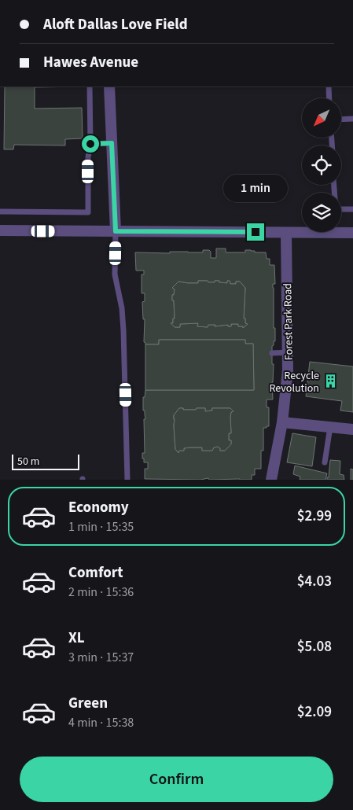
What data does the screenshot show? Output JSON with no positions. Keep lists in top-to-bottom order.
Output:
{
  "streets": {
    "street": ["Forest Park Road"]
  },
  "places": {
    "building": ["Recycle Revolution"]
  },
  "scale_bar": "50 m",
  "north": "bottom left",
  "page": {
    "banner": ["Aloft Dallas Love Field", "Hawes Avenue"],
    "bubble": "1 min",
    "scale": "50 m",
    "list": [
      {
        "name": "Economy",
        "note": "1 min · 15:35",
        "value": "$2.99"
      },
      {
        "name": "Comfort",
        "note": "2 min · 15:36",
        "value": "$4.03"
      },
      {
        "name": "XL",
        "note": "3 min · 15:37",
        "value": "$5.08"
      },
      {
        "name": "Green",
        "note": "4 min · 15:38",
        "value": "$2.09"
      }
    ],
    "buttons": "Confirm"
  }
}
